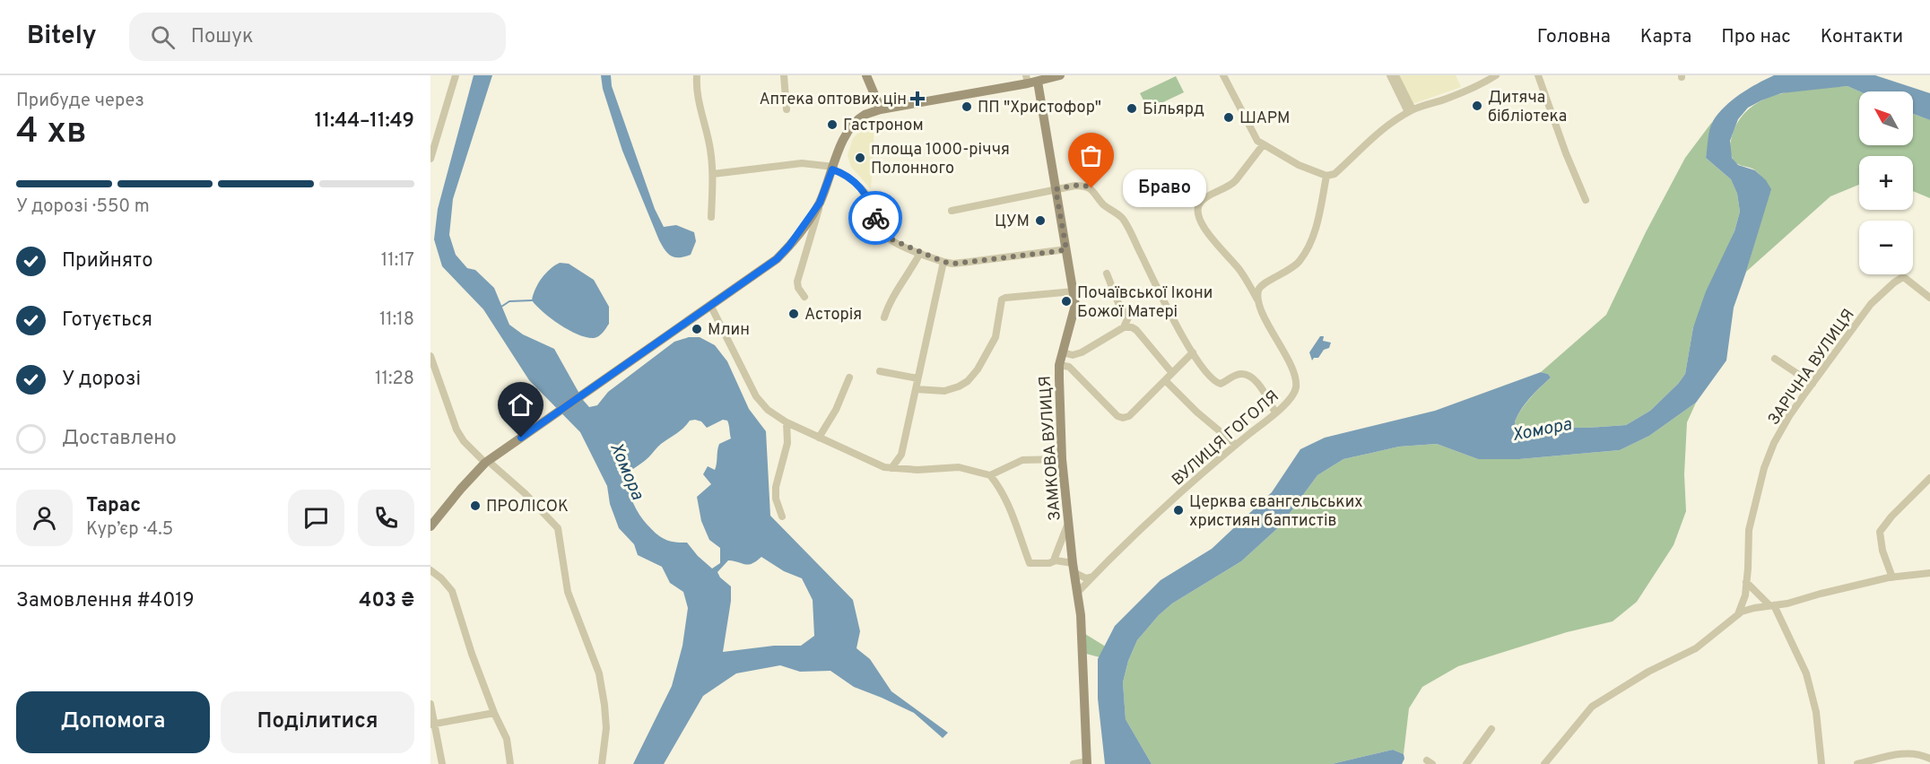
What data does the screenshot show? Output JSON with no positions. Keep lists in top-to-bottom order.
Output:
{
  "streets": {
    "main road": ["ЗАМКОВА ВУЛИЦЯ"],
    "street": ["ЗАРІЧНА ВУЛИЦЯ", "ВУЛИЦЯ ГОГОЛЯ"]
  },
  "crossings": [
    ["ВУЛИЦЯ ГОГОЛЯ", "ЗАМКОВА ВУЛИЦЯ"]
  ],
  "water": ["Хомора"],
  "places": {
    "health": ["Аптека оптових цін"],
    "other": [
      "Дитяча бібліотека",
      "ПП \"Христофор\"",
      "Більярд",
      "ШАРМ",
      "Гастроном",
      "площа 1000-річчя Полонного",
      "Браво",
      "ЦУМ",
      "Почаївської Ікони Божої Матері",
      "Асторія",
      "Млин",
      "ПРОЛІСОК",
      "Церква євангельських християн баптистів"
    ]
  },
  "north": "top left",
  "page": {
    "header": "Bitely",
    "search": "Пошук",
    "nav": [
      "Головна",
      "Карта",
      "Про нас",
      "Контакти"
    ],
    "heading": ["4 хв", "Прибуде через", "11:44–11:49"],
    "panel": [
      "Тарас",
      "Кур’єр · 4.5",
      "Замовлення #4019",
      "403 ₴"
    ],
    "map_buttons": ["+", "−"],
    "bar": "У дорозі · 550 m",
    "bubble": "Браво",
    "list": [
      ["Прийнято", "11:17"],
      ["Готується", "11:18"],
      ["У дорозі", "11:28"],
      "Доставлено"
    ],
    "buttons": ["Допомога", "Поділитися"]
  }
}
